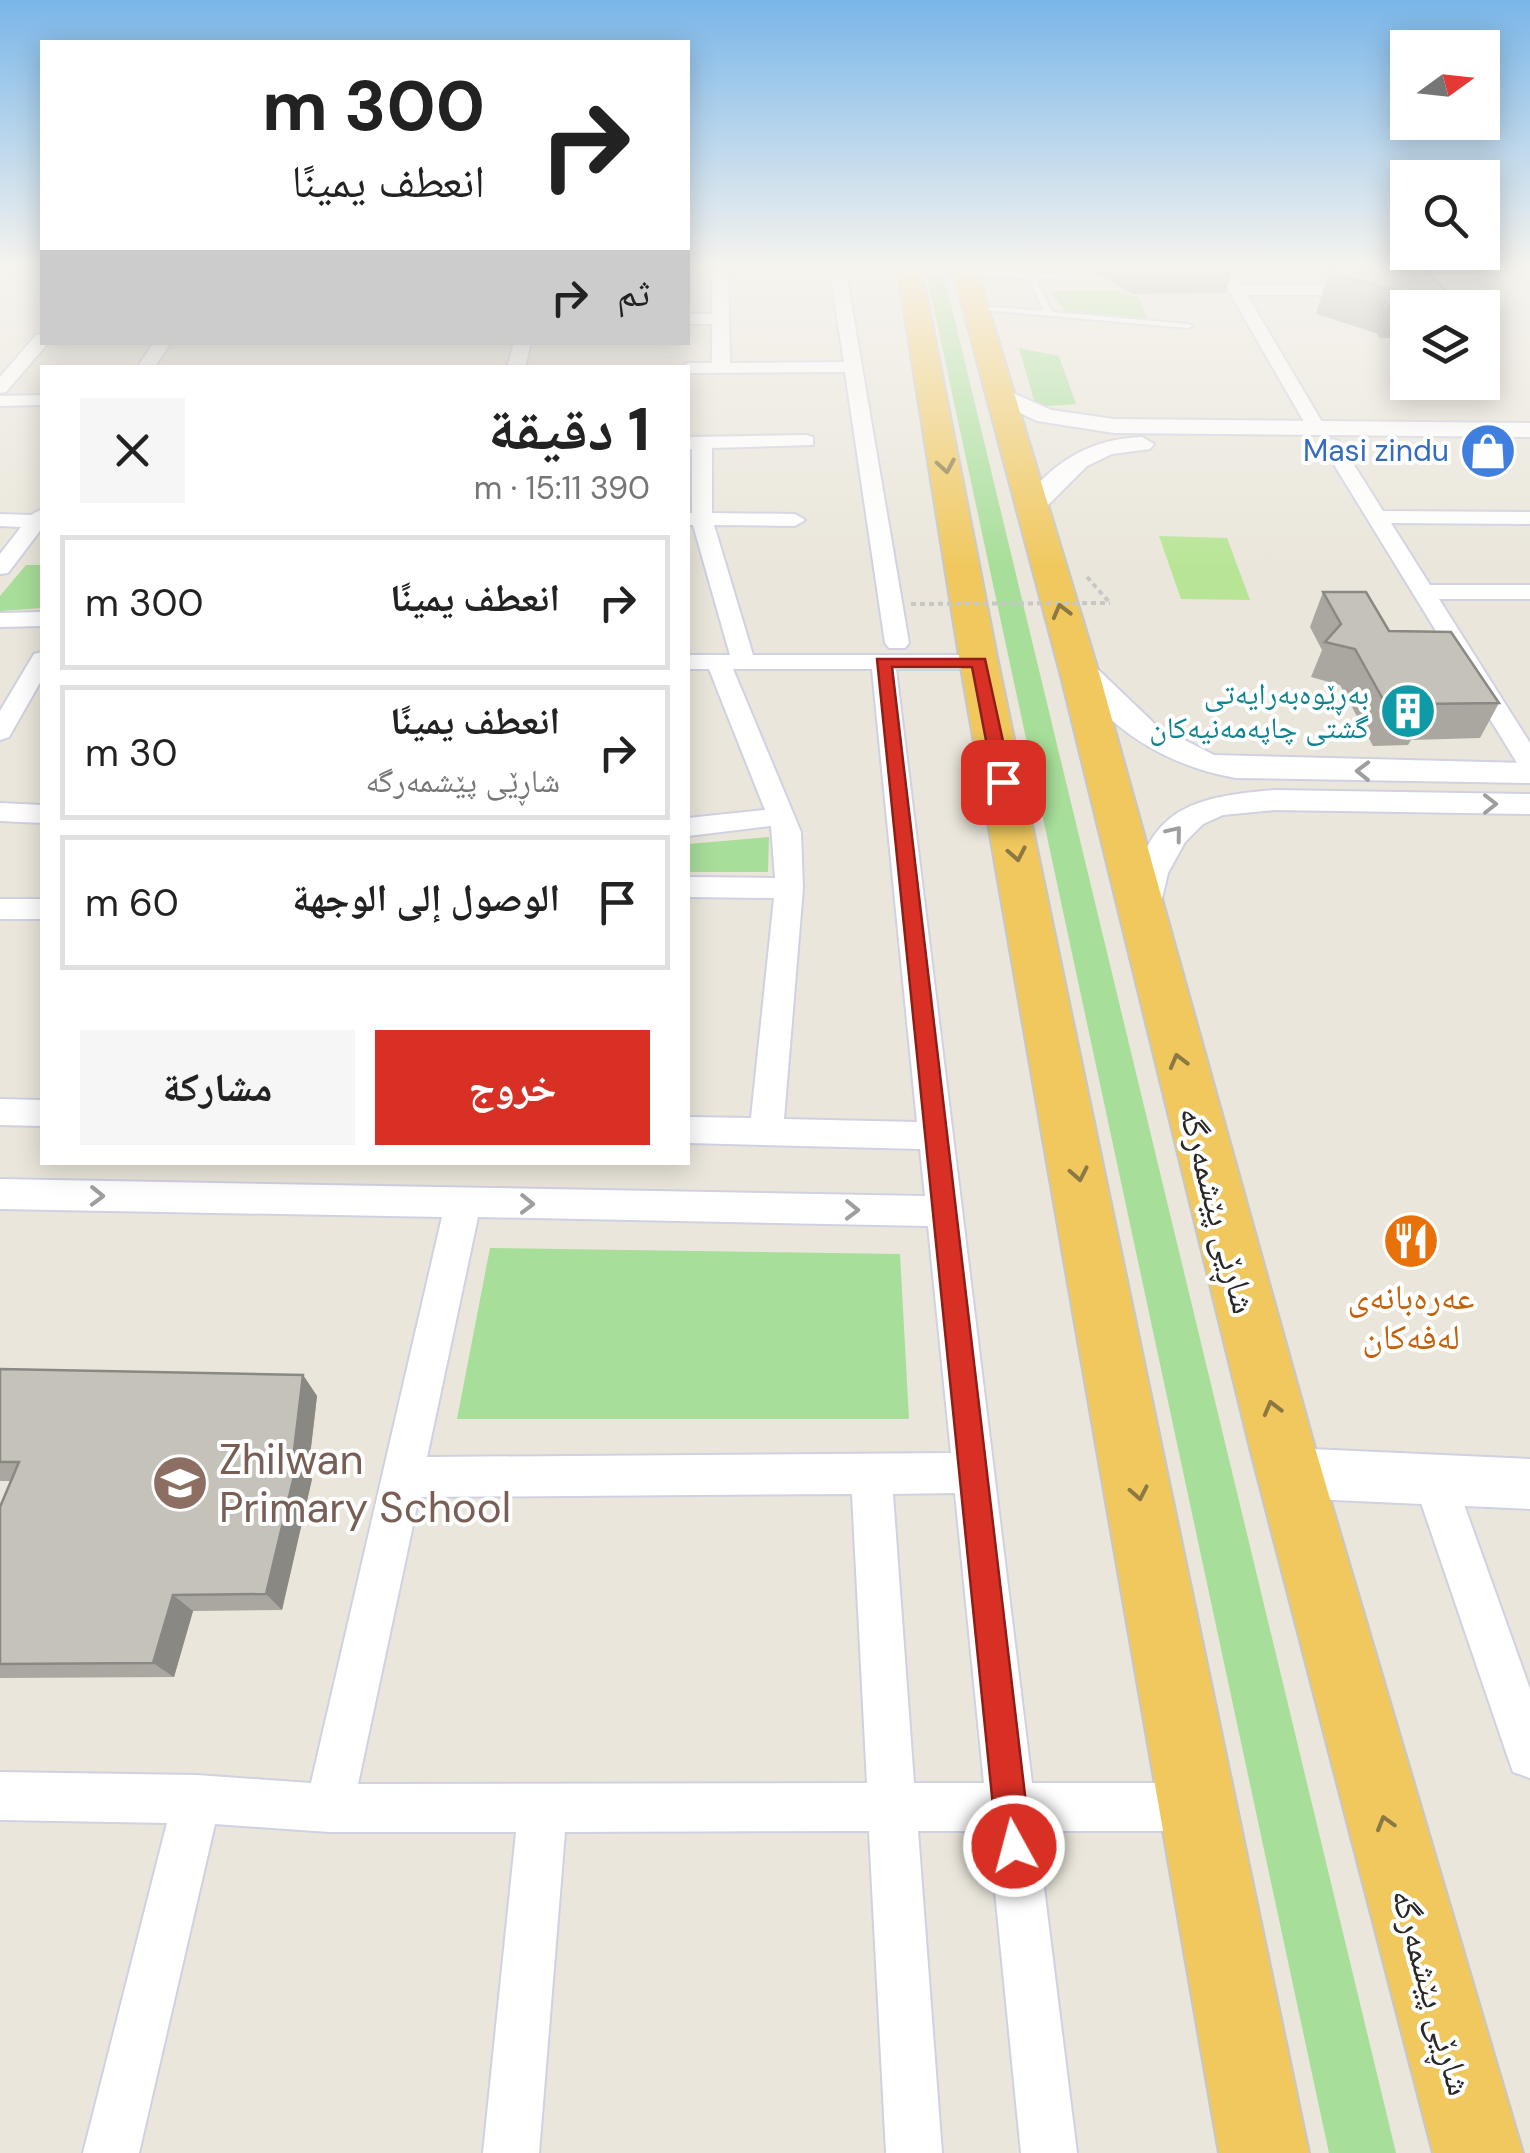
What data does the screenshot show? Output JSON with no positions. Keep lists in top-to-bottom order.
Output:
{
  "streets": {
    "highway": ["شاڕێی پێشمەرگە"]
  },
  "places": {
    "shop": ["Masi zindu"],
    "building": ["بەڕێوەبەرایەتی گشتی چاپەمەنیەکان"],
    "restaurant": ["عەرەبانەی لەفەکان"],
    "school or university": ["Zhilwan Primary School"]
  },
  "north": "right",
  "page": {
    "turn": ["300 m", "انعطف يمينًا"],
    "then": "ثم",
    "heading": ["1 دقيقة", "390 m · 15:11"],
    "list": [
      {
        "name": "انعطف يمينًا",
        "value": "300 m"
      },
      {
        "name": "انعطف يمينًا",
        "note": "شاڕێی پێشمەرگە",
        "value": "30 m"
      },
      {
        "name": "الوصول إلى الوجهة",
        "value": "60 m"
      }
    ],
    "buttons": ["خروج", "مشاركة"]
  }
}
